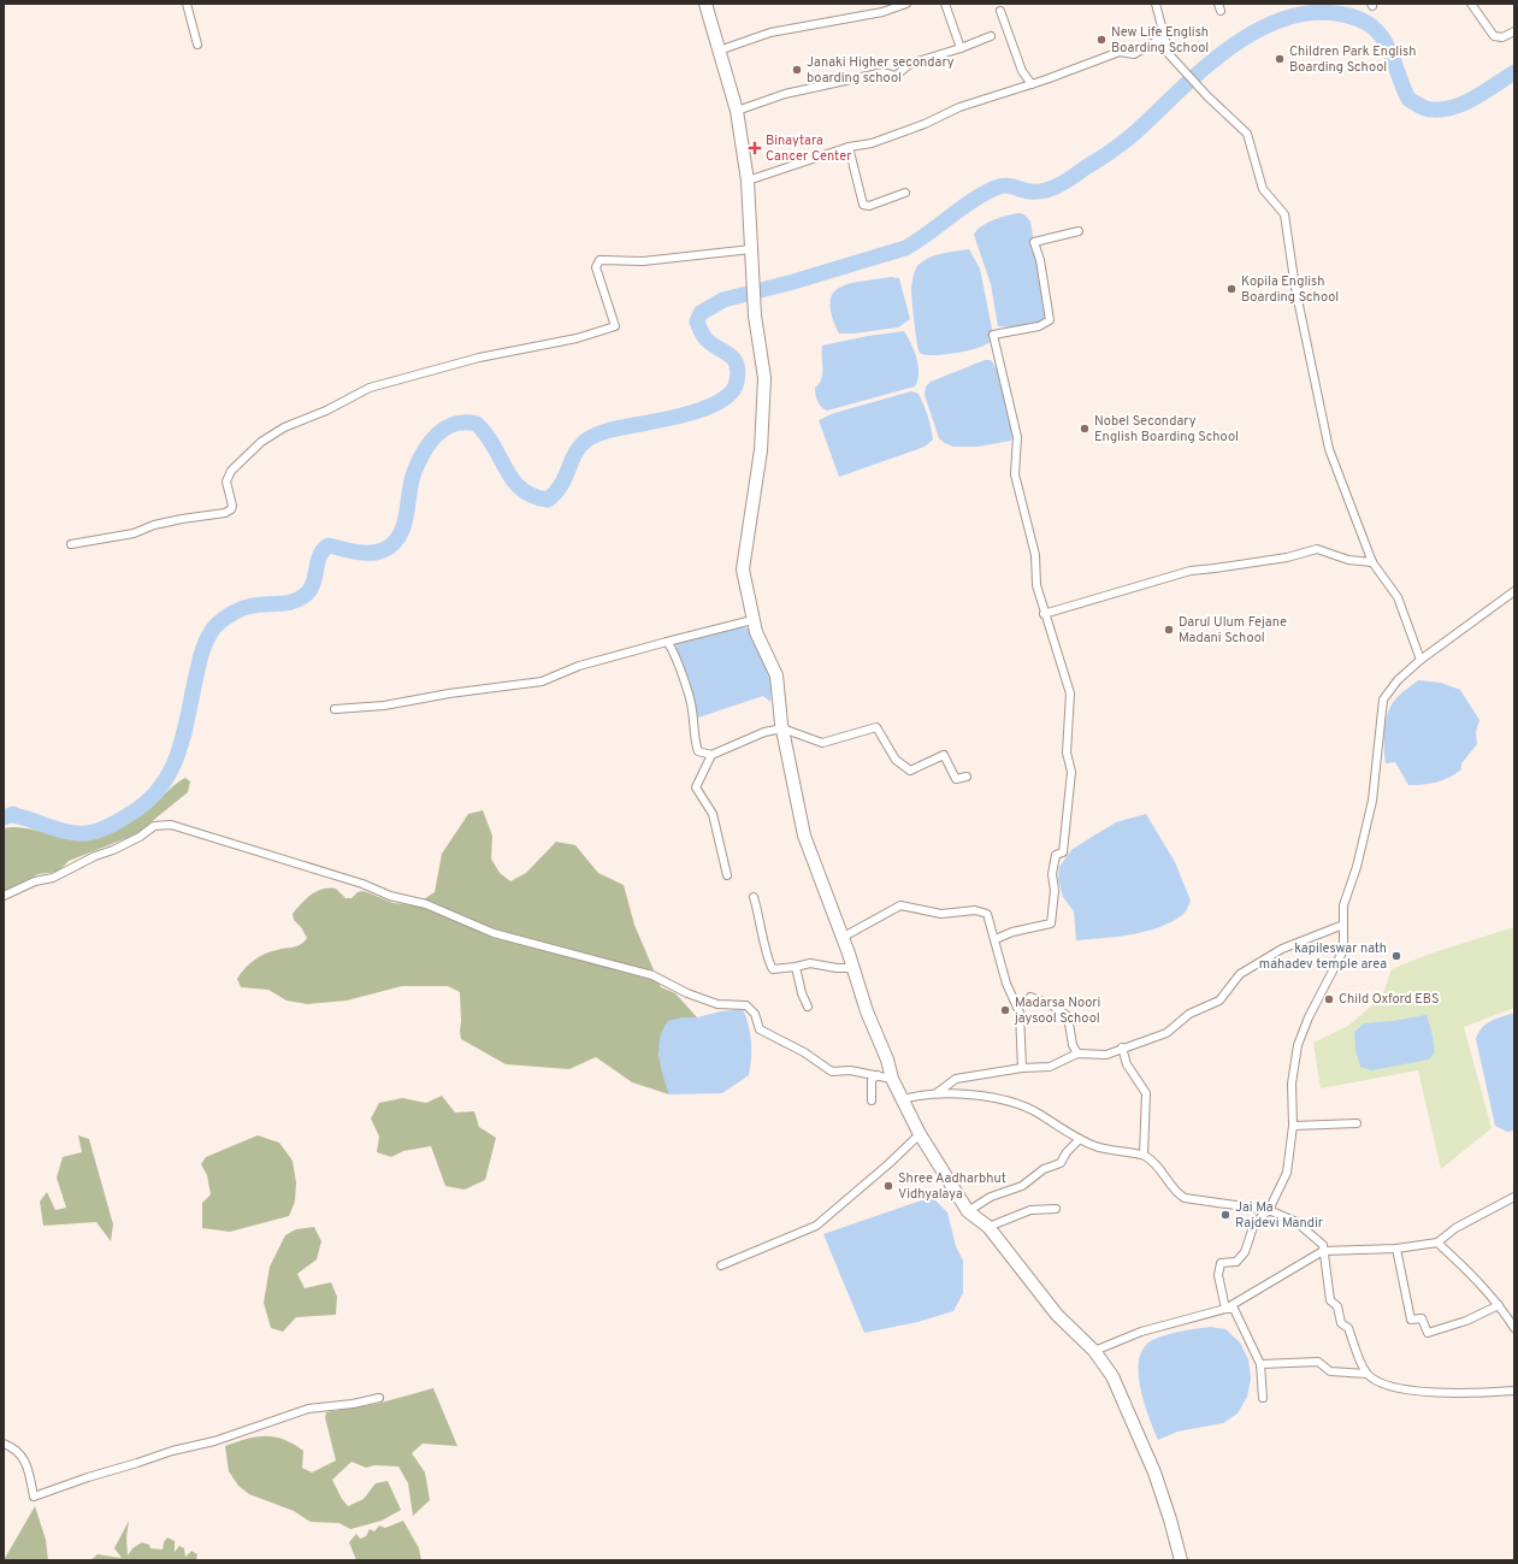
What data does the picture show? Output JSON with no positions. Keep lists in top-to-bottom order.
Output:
{
  "places": {
    "other": [
      "New Life English Boarding School",
      "Children Park English Boarding School",
      "Janaki Higher secondary boarding school",
      "Kopila English Boarding School",
      "Nobel Secondary English Boarding School",
      "Darul Ulum Fejane Madani School",
      "kapileswar nath mahadev temple area",
      "Child Oxford EBS",
      "Madarsa Noori jaysool School",
      "Shree Aadharbhut Vidhyalaya",
      "Jai Ma Rajdevi Mandir"
    ],
    "health": ["Binaytara Cancer Center"]
  }
}
